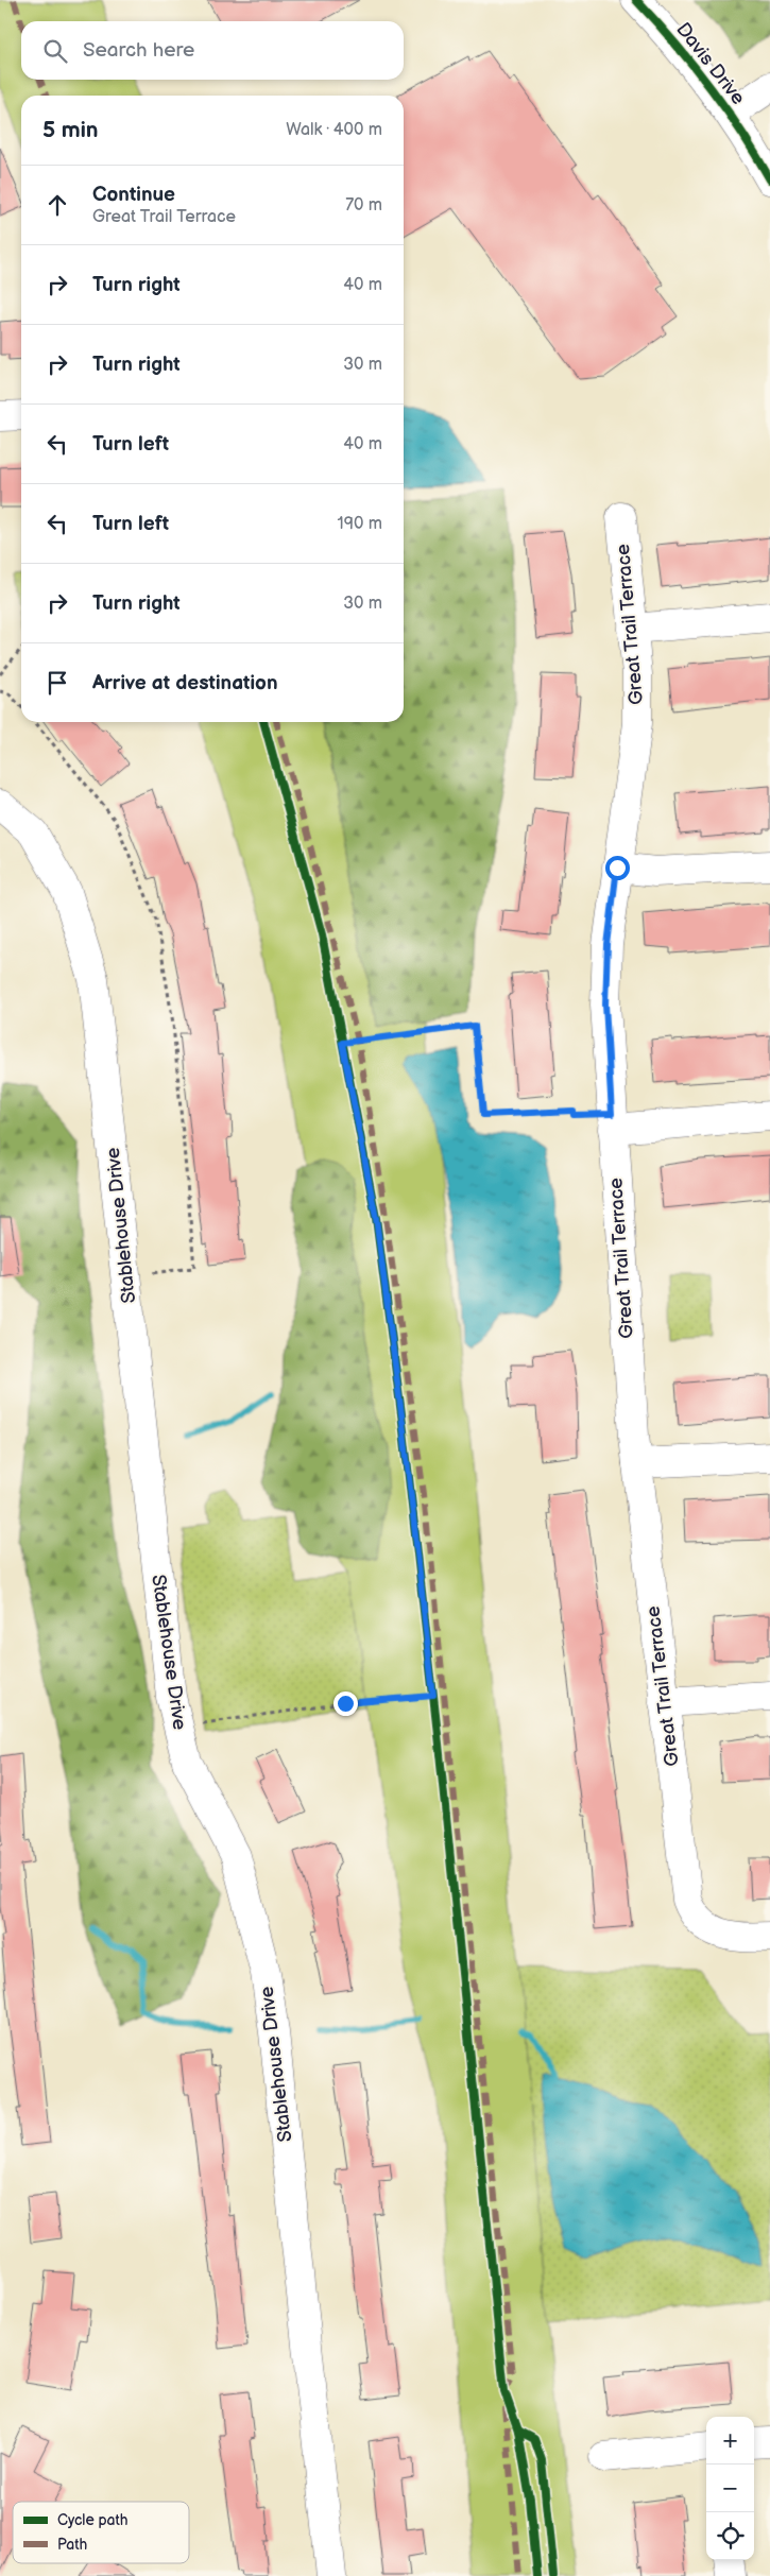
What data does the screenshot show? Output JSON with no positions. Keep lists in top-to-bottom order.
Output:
{
  "streets": {
    "street": ["Davis Drive", "Great Trail Terrace", "Stablehouse Drive"]
  },
  "legend": ["Cycle path", "Path"],
  "page": {
    "search": "Search here",
    "heading": ["5 min", "Walk · 400 m"],
    "list": [
      ["Continue", "Great Trail Terrace", "70 m"],
      ["Turn right", "40 m"],
      ["Turn right", "30 m"],
      ["Turn left", "40 m"],
      ["Turn left", "190 m"],
      ["Turn right", "30 m"],
      "Arrive at destination"
    ],
    "map_buttons": ["+", "−"]
  }
}
